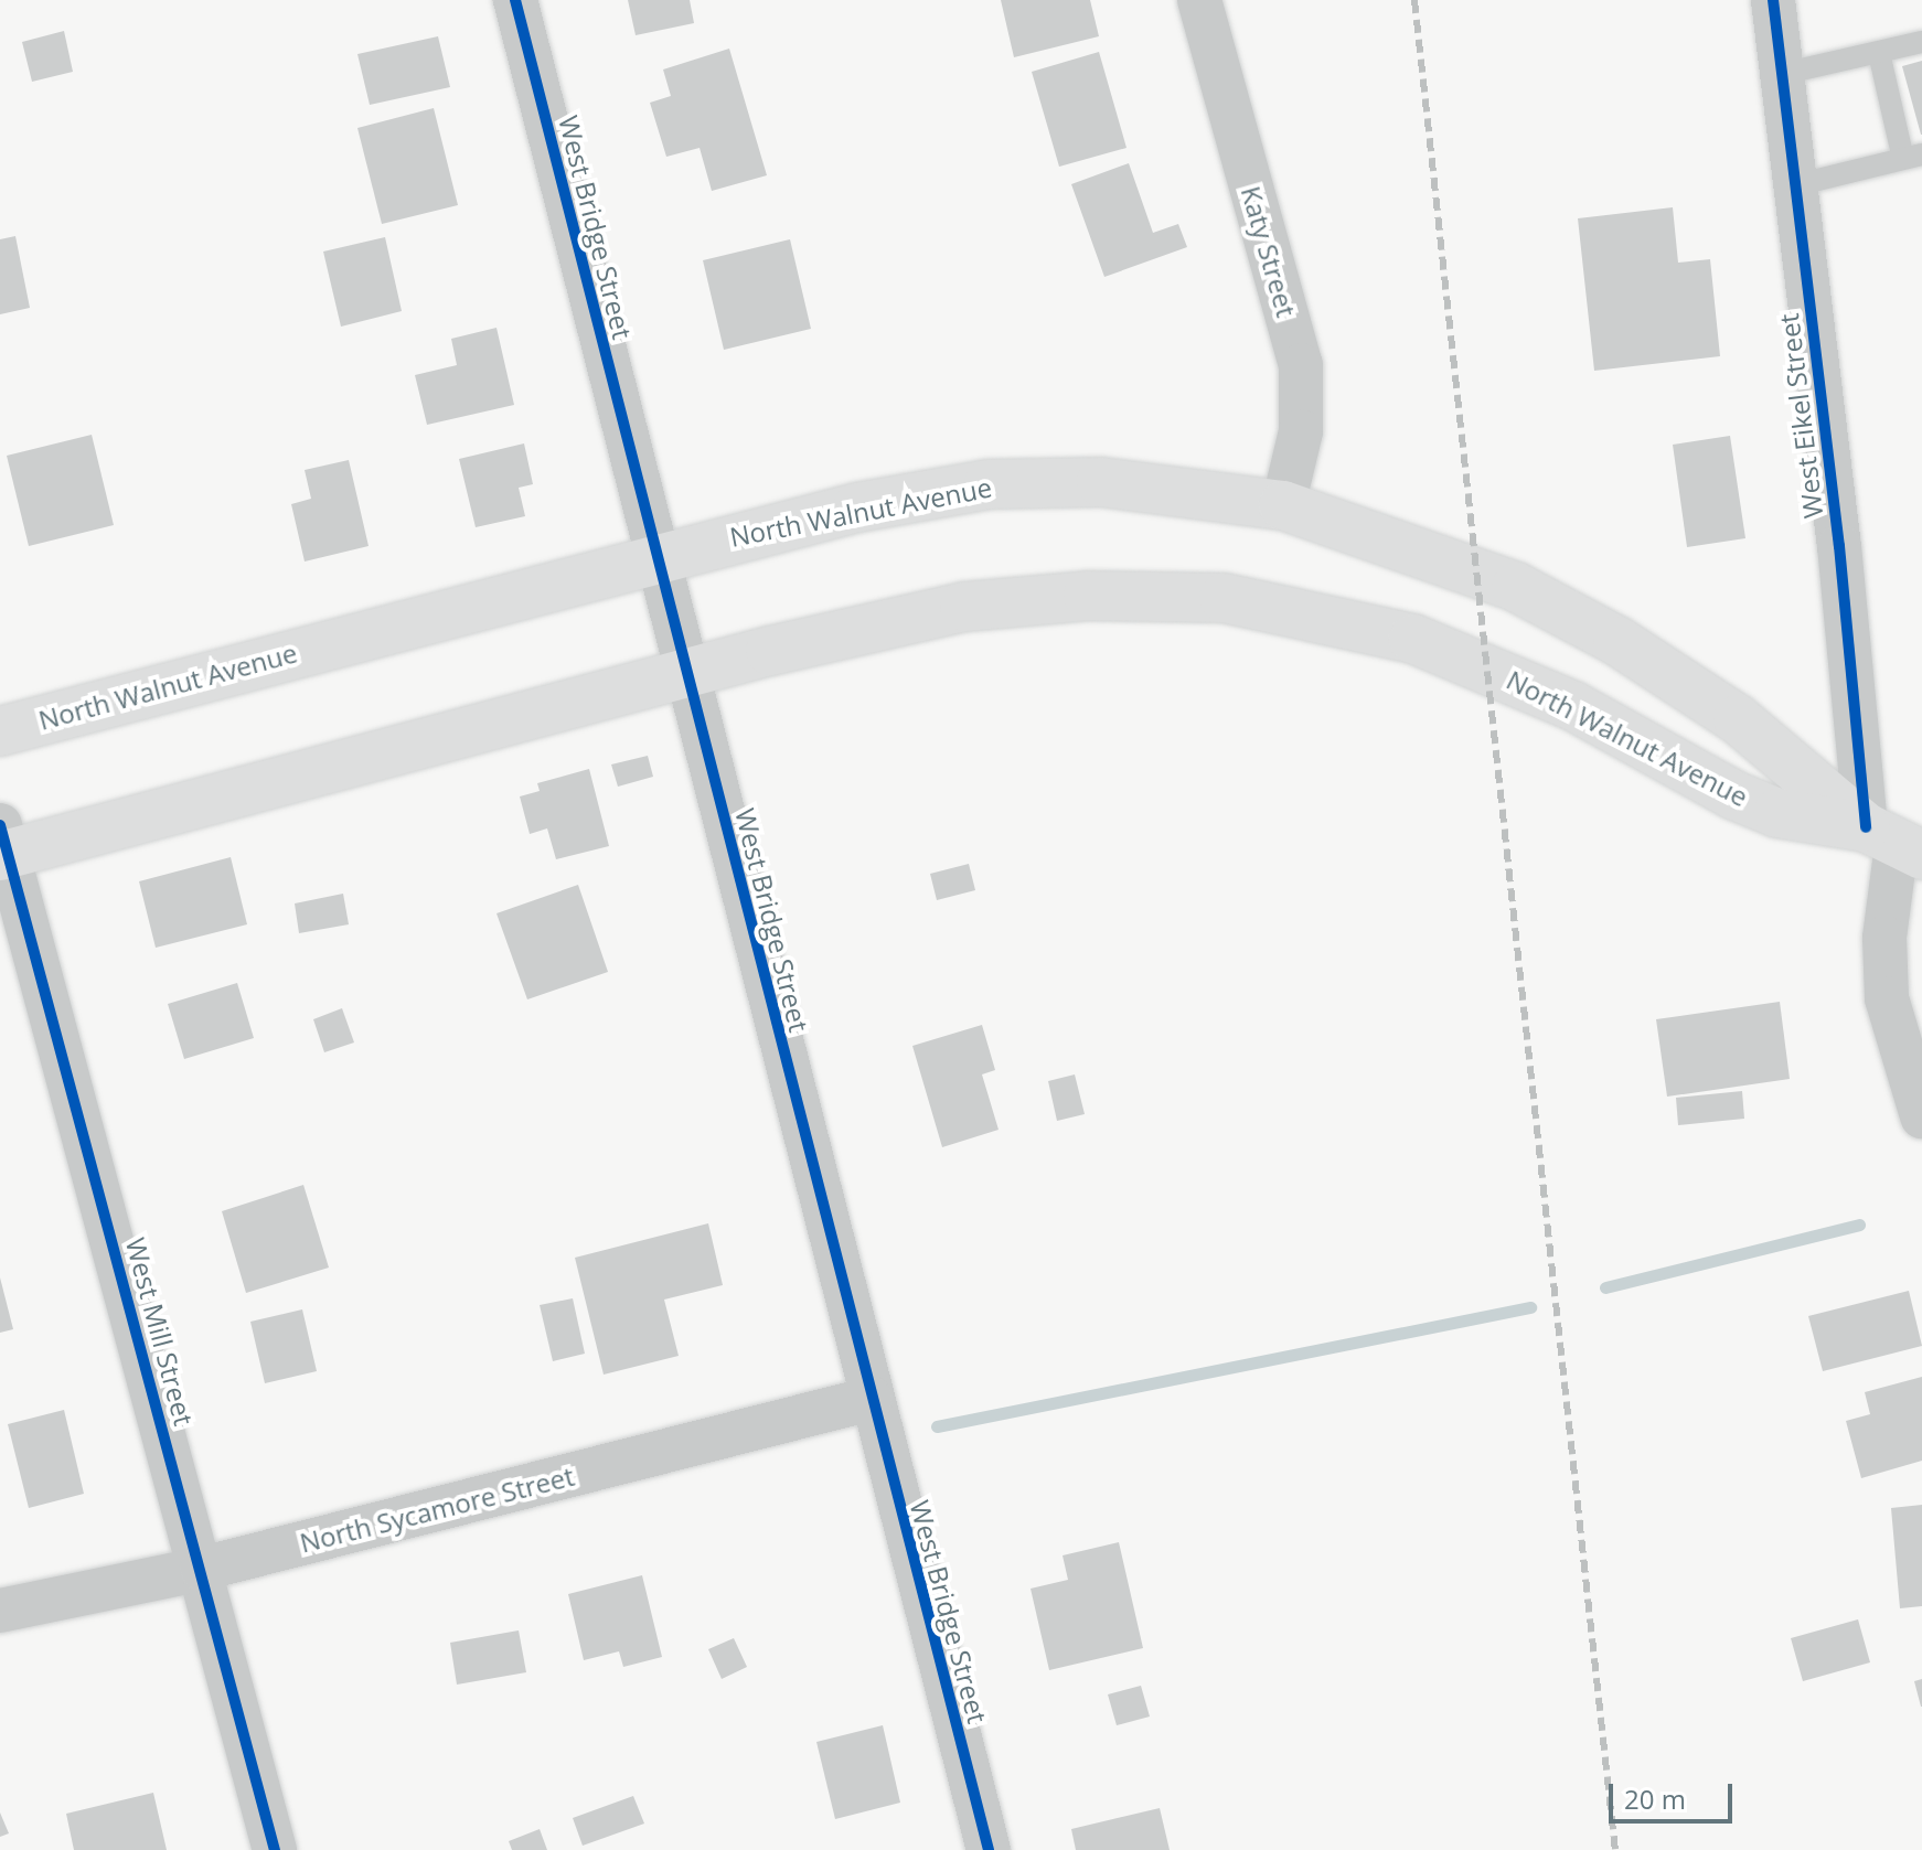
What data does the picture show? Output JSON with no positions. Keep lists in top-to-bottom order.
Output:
{
  "streets": {
    "main road": ["North Walnut Avenue"],
    "street": [
      "West Bridge Street",
      "Katy Street",
      "West Eikel Street",
      "West Mill Street",
      "North Sycamore Street"
    ]
  },
  "crossings": [
    ["West Bridge Street", "North Walnut Avenue"],
    ["West Bridge Street", "North Sycamore Street"],
    ["Katy Street", "North Walnut Avenue"],
    ["West Eikel Street", "North Walnut Avenue"],
    ["North Walnut Avenue", "West Mill Street"],
    ["West Mill Street", "North Sycamore Street"]
  ],
  "scale_bar": "20 m"
}
